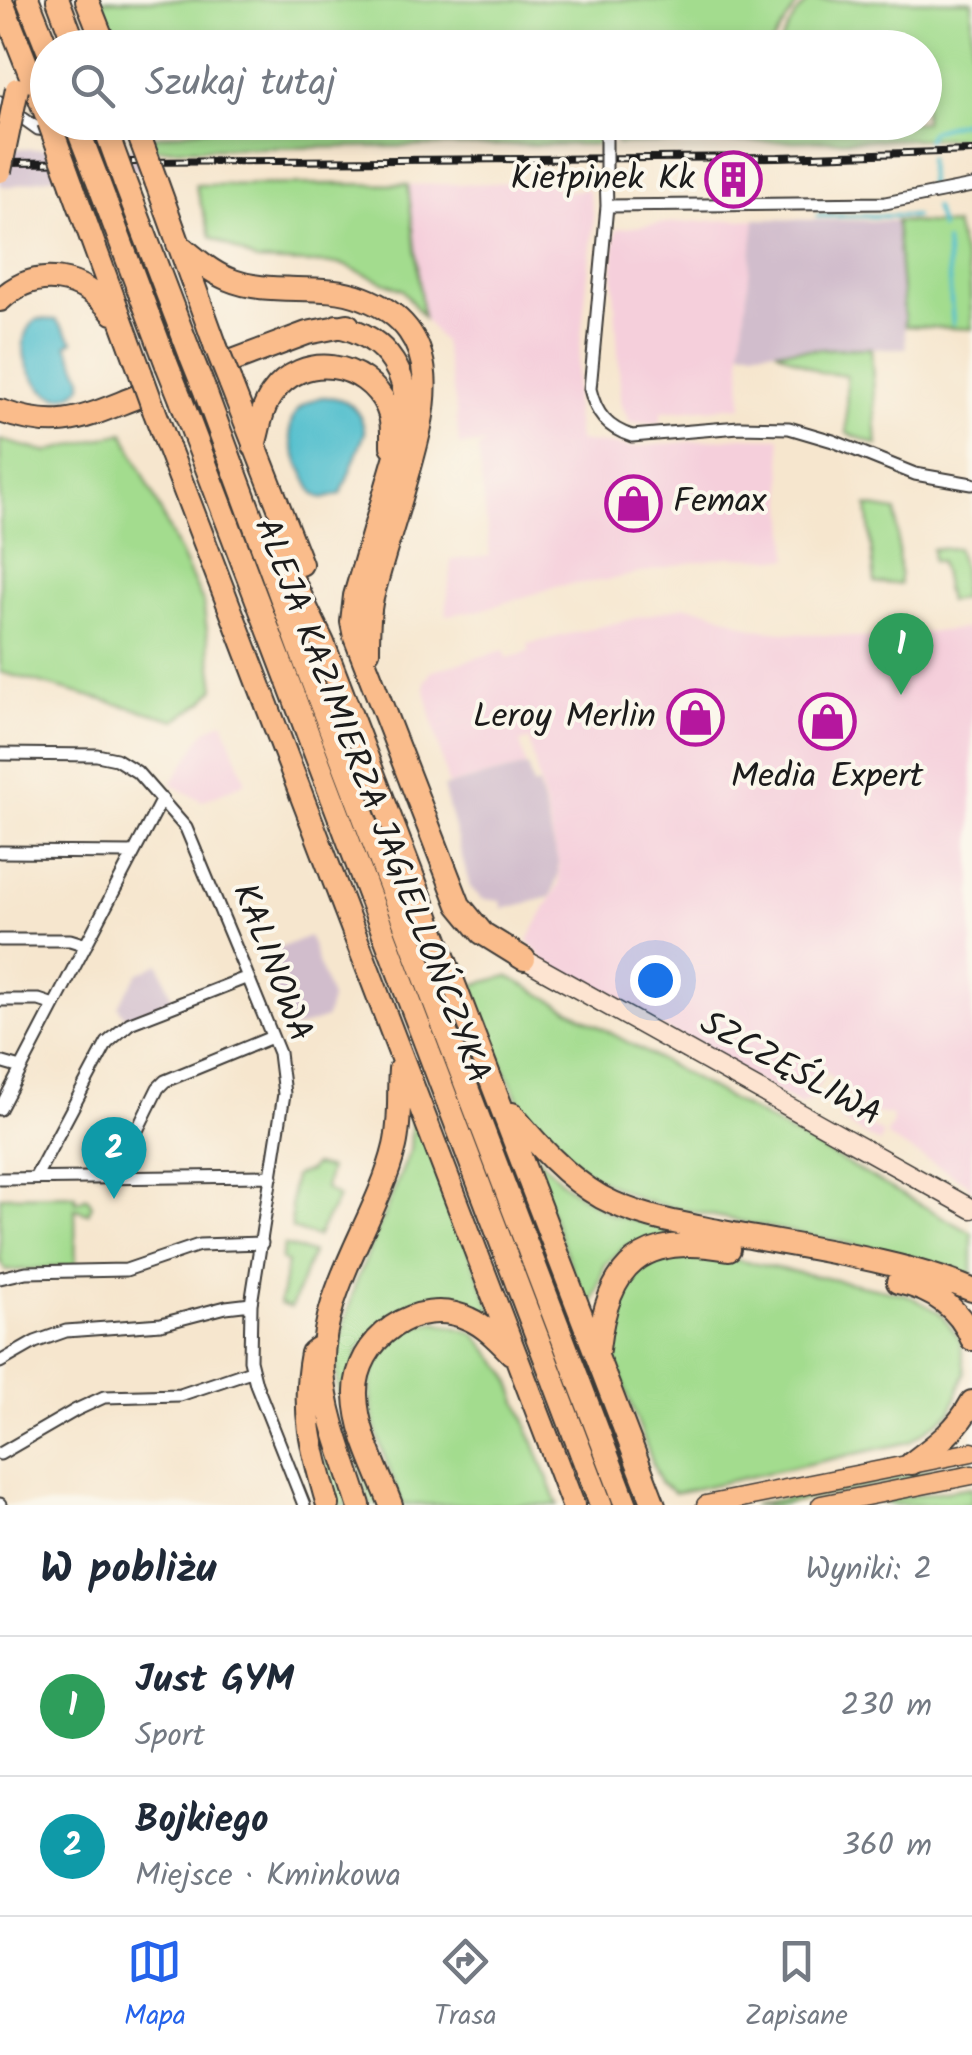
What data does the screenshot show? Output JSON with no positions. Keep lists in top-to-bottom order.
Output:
{
  "streets": {
    "highway": ["ALEJA KAZIMIERZA JAGIELLOŃCZYKA"],
    "street": ["KALINOWA", "SZCZĘŚLIWA"]
  },
  "places": {
    "building": ["Kiełpinek Kk"],
    "shop": ["Femax", "Leroy Merlin", "Media Expert"]
  },
  "page": {
    "search": "Szukaj tutaj",
    "pins": ["1", "2"],
    "heading": ["W pobliżu", "Wyniki: 2"],
    "list": [
      {
        "mark": "1",
        "name": "Just GYM",
        "note": "Sport",
        "value": "230 m"
      },
      {
        "mark": "2",
        "name": "Bojkiego",
        "note": "Miejsce · Kminkowa",
        "value": "360 m"
      }
    ],
    "nav": ["Mapa", "Trasa", "Zapisane"]
  }
}
